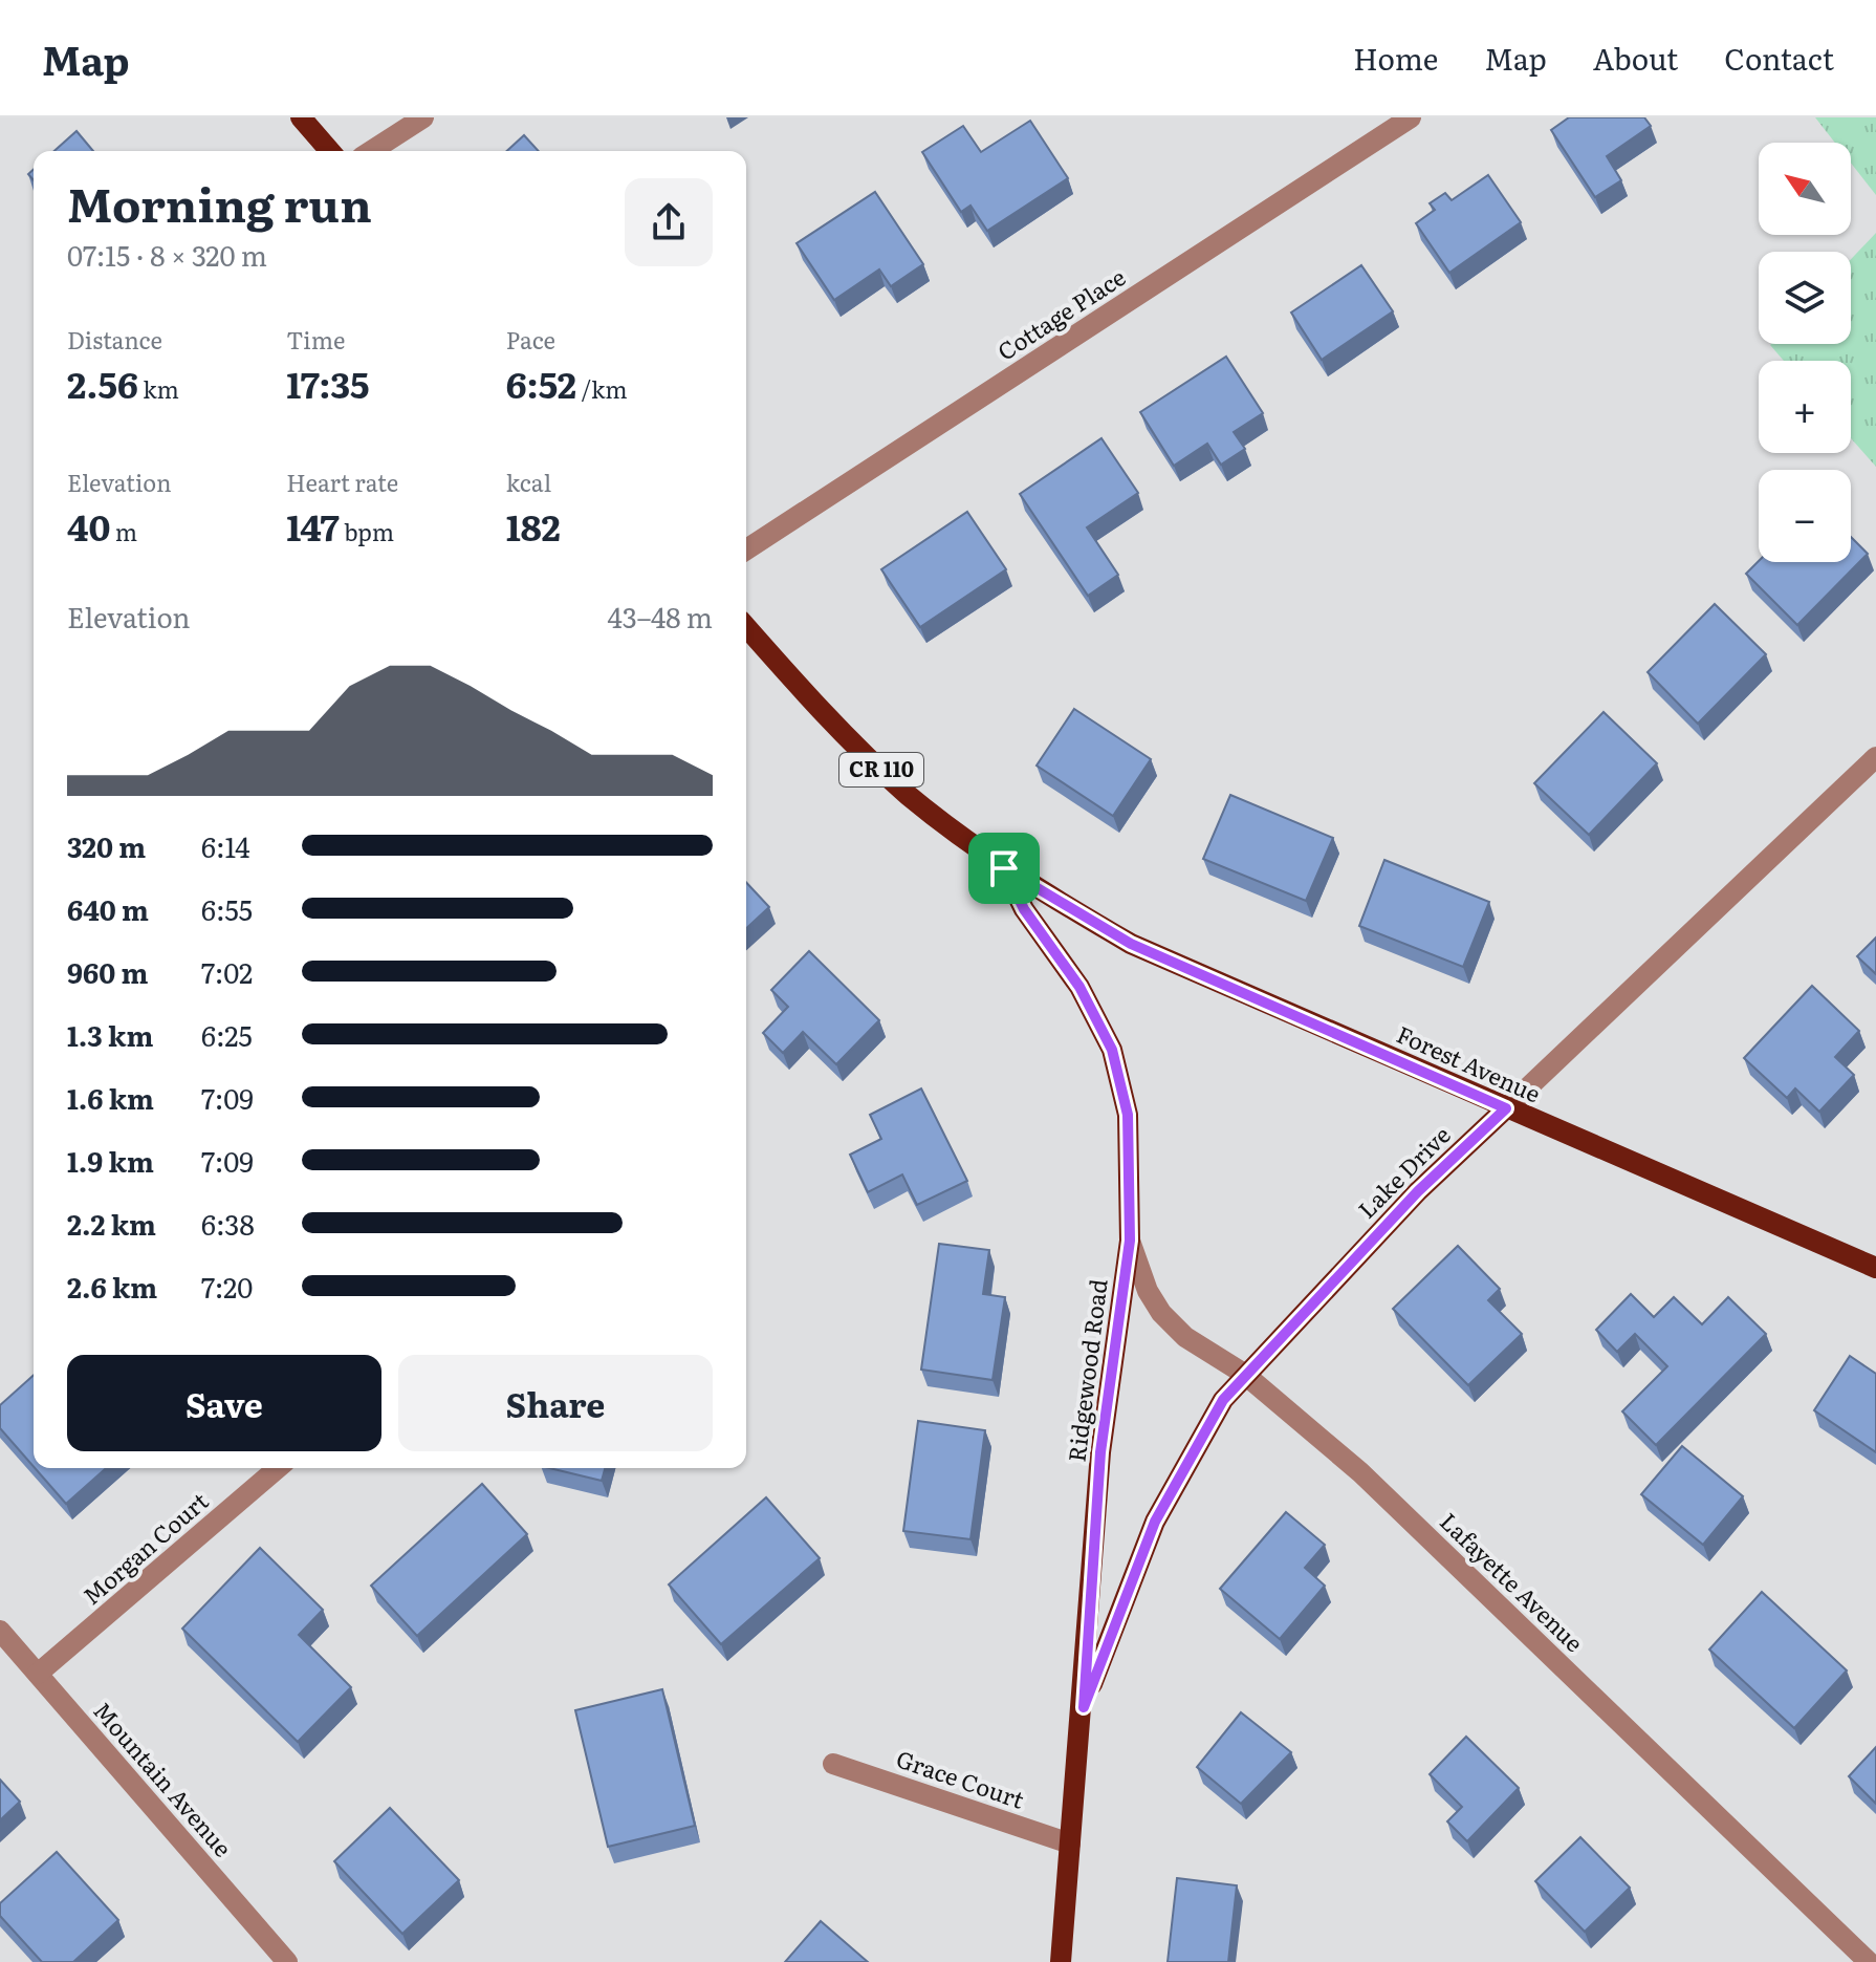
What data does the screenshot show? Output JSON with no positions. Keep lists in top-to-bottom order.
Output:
{
  "streets": {
    "main road": [
      "CR 110",
      "Forest Avenue",
      "Lake Drive",
      "Ridgewood Road"
    ],
    "street": [
      "Cottage Place",
      "Morgan Court",
      "Lafayette Avenue",
      "Mountain Avenue",
      "Grace Court"
    ]
  },
  "crossings": [
    ["CR 110", "Forest Avenue"],
    ["CR 110", "Ridgewood Road"],
    ["Forest Avenue", "Lake Drive"],
    ["Forest Avenue", "Ridgewood Road"],
    ["Lake Drive", "Ridgewood Road"],
    ["Lake Drive", "Lafayette Avenue"],
    ["Ridgewood Road", "Lafayette Avenue"],
    ["Ridgewood Road", "Grace Court"],
    ["Morgan Court", "Mountain Avenue"]
  ],
  "north": "top left",
  "page": {
    "header": "Map",
    "nav": [
      "Home",
      "Map",
      "About",
      "Contact"
    ],
    "map_buttons": ["+", "−"],
    "heading": ["Morning run", "07:15 · 8 × 320 m"],
    "stats": [
      ["Distance", "2.56 km"],
      ["Time", "17:35"],
      ["Pace", "6:52 /km"],
      ["Elevation", "40 m"],
      ["Heart rate", "147 bpm"],
      ["kcal", "182"]
    ],
    "chart": ["Elevation", "43–48 m"],
    "list": [
      {
        "name": "320 m",
        "note": "6:14"
      },
      {
        "name": "640 m",
        "note": "6:55"
      },
      {
        "name": "960 m",
        "note": "7:02"
      },
      {
        "name": "1.3 km",
        "note": "6:25"
      },
      {
        "name": "1.6 km",
        "note": "7:09"
      },
      {
        "name": "1.9 km",
        "note": "7:09"
      },
      {
        "name": "2.2 km",
        "note": "6:38"
      },
      {
        "name": "2.6 km",
        "note": "7:20"
      }
    ],
    "buttons": ["Save", "Share"]
  }
}
